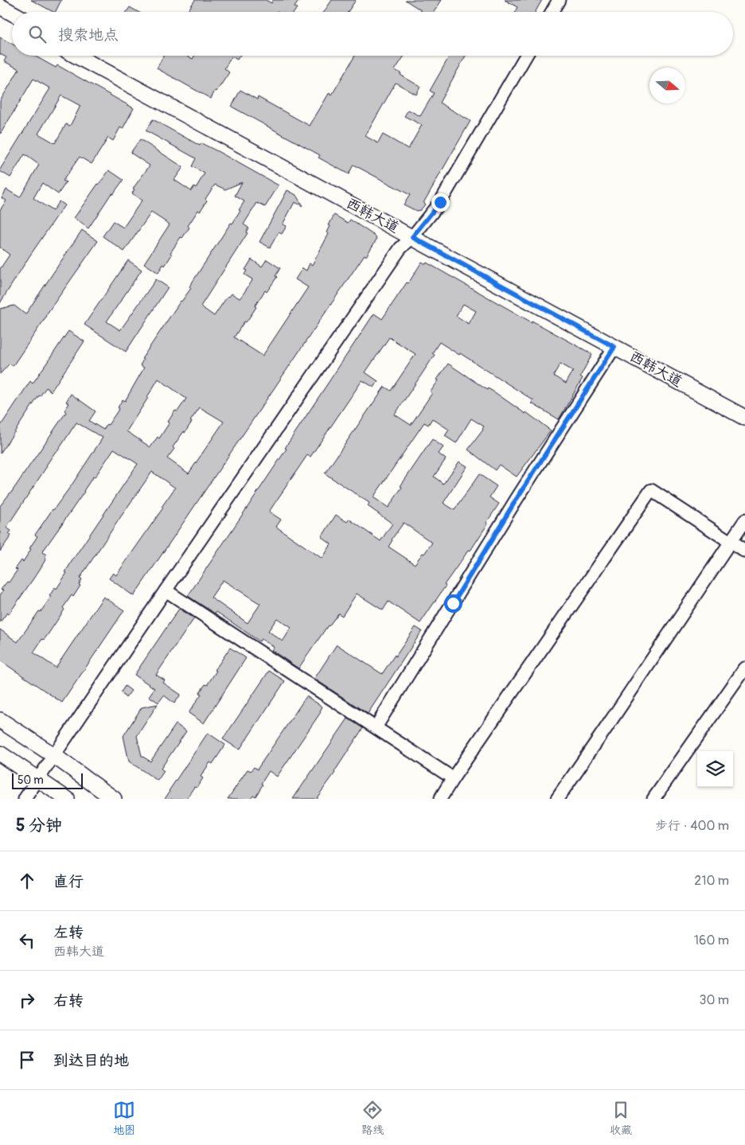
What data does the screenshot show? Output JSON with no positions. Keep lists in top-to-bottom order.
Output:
{
  "streets": {
    "main road": ["西韩大道"]
  },
  "scale_bar": "50 m",
  "north": "right",
  "page": {
    "search": "搜索地点",
    "scale": "50 m",
    "heading": ["5 分钟", "步行 · 400 m"],
    "list": [
      ["直行", "210 m"],
      ["左转", "西韩大道", "160 m"],
      ["右转", "30 m"],
      "到达目的地"
    ],
    "nav": ["地图", "路线", "收藏"]
  }
}
